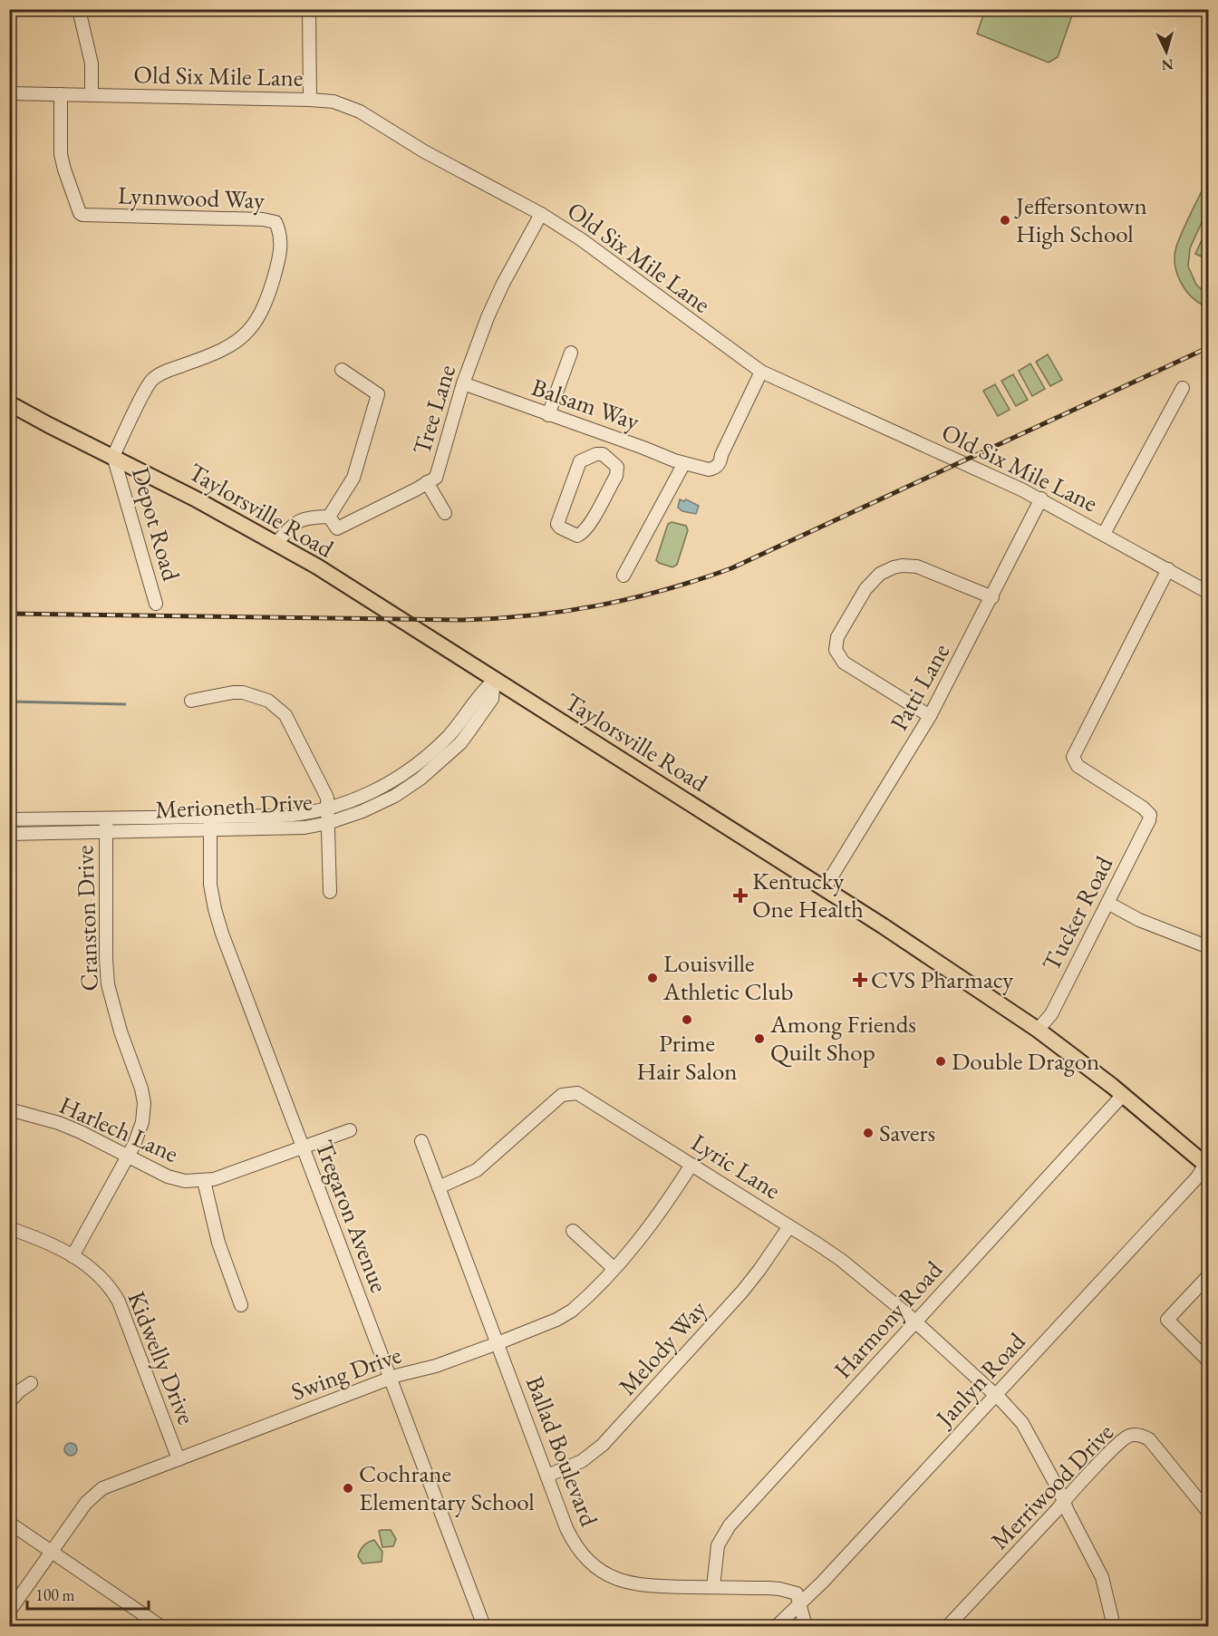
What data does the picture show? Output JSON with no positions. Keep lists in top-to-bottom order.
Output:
{
  "streets": {
    "main road": ["Taylorsville Road"],
    "street": [
      "Old Six Mile Lane",
      "Lynnwood Way",
      "Balsam Way",
      "Tree Lane",
      "Depot Road",
      "Patti Lane",
      "Merioneth Drive",
      "Tucker Road",
      "Cranston Drive",
      "Harlech Lane",
      "Lyric Lane",
      "Tregaron Avenue",
      "Harmony Road",
      "Melody Way",
      "Kidwelly Drive",
      "Swing Drive",
      "Janlyn Road",
      "Ballad Boulevard",
      "Merriwood Drive"
    ]
  },
  "crossings": [
    ["Old Six Mile Lane", "Lynnwood Way"],
    ["Old Six Mile Lane", "Tree Lane"],
    ["Old Six Mile Lane", "Patti Lane"],
    ["Old Six Mile Lane", "Tucker Road"],
    ["Lynnwood Way", "Taylorsville Road"],
    ["Lynnwood Way", "Depot Road"],
    ["Balsam Way", "Tree Lane"],
    ["Tree Lane", "Taylorsville Road"],
    ["Taylorsville Road", "Depot Road"],
    ["Taylorsville Road", "Patti Lane"],
    ["Taylorsville Road", "Merioneth Drive"],
    ["Taylorsville Road", "Tucker Road"],
    ["Taylorsville Road", "Harmony Road"],
    ["Taylorsville Road", "Janlyn Road"],
    ["Merioneth Drive", "Cranston Drive"],
    ["Merioneth Drive", "Tregaron Avenue"],
    ["Cranston Drive", "Harlech Lane"],
    ["Cranston Drive", "Kidwelly Drive"],
    ["Harlech Lane", "Tregaron Avenue"],
    ["Lyric Lane", "Harmony Road"],
    ["Lyric Lane", "Melody Way"],
    ["Lyric Lane", "Swing Drive"],
    ["Lyric Lane", "Janlyn Road"],
    ["Lyric Lane", "Ballad Boulevard"],
    ["Lyric Lane", "Merriwood Drive"],
    ["Tregaron Avenue", "Swing Drive"],
    ["Harmony Road", "Ballad Boulevard"],
    ["Melody Way", "Ballad Boulevard"],
    ["Kidwelly Drive", "Swing Drive"],
    ["Swing Drive", "Ballad Boulevard"],
    ["Janlyn Road", "Ballad Boulevard"]
  ],
  "places": {
    "other": [
      "Jeffersontown High School",
      "Louisville Athletic Club",
      "Prime Hair Salon",
      "Among Friends Quilt Shop",
      "Double Dragon",
      "Savers",
      "Cochrane Elementary School"
    ],
    "health": ["Kentucky One Health", "CVS Pharmacy"]
  },
  "scale_bar": "100 m",
  "north": "bottom"
}
